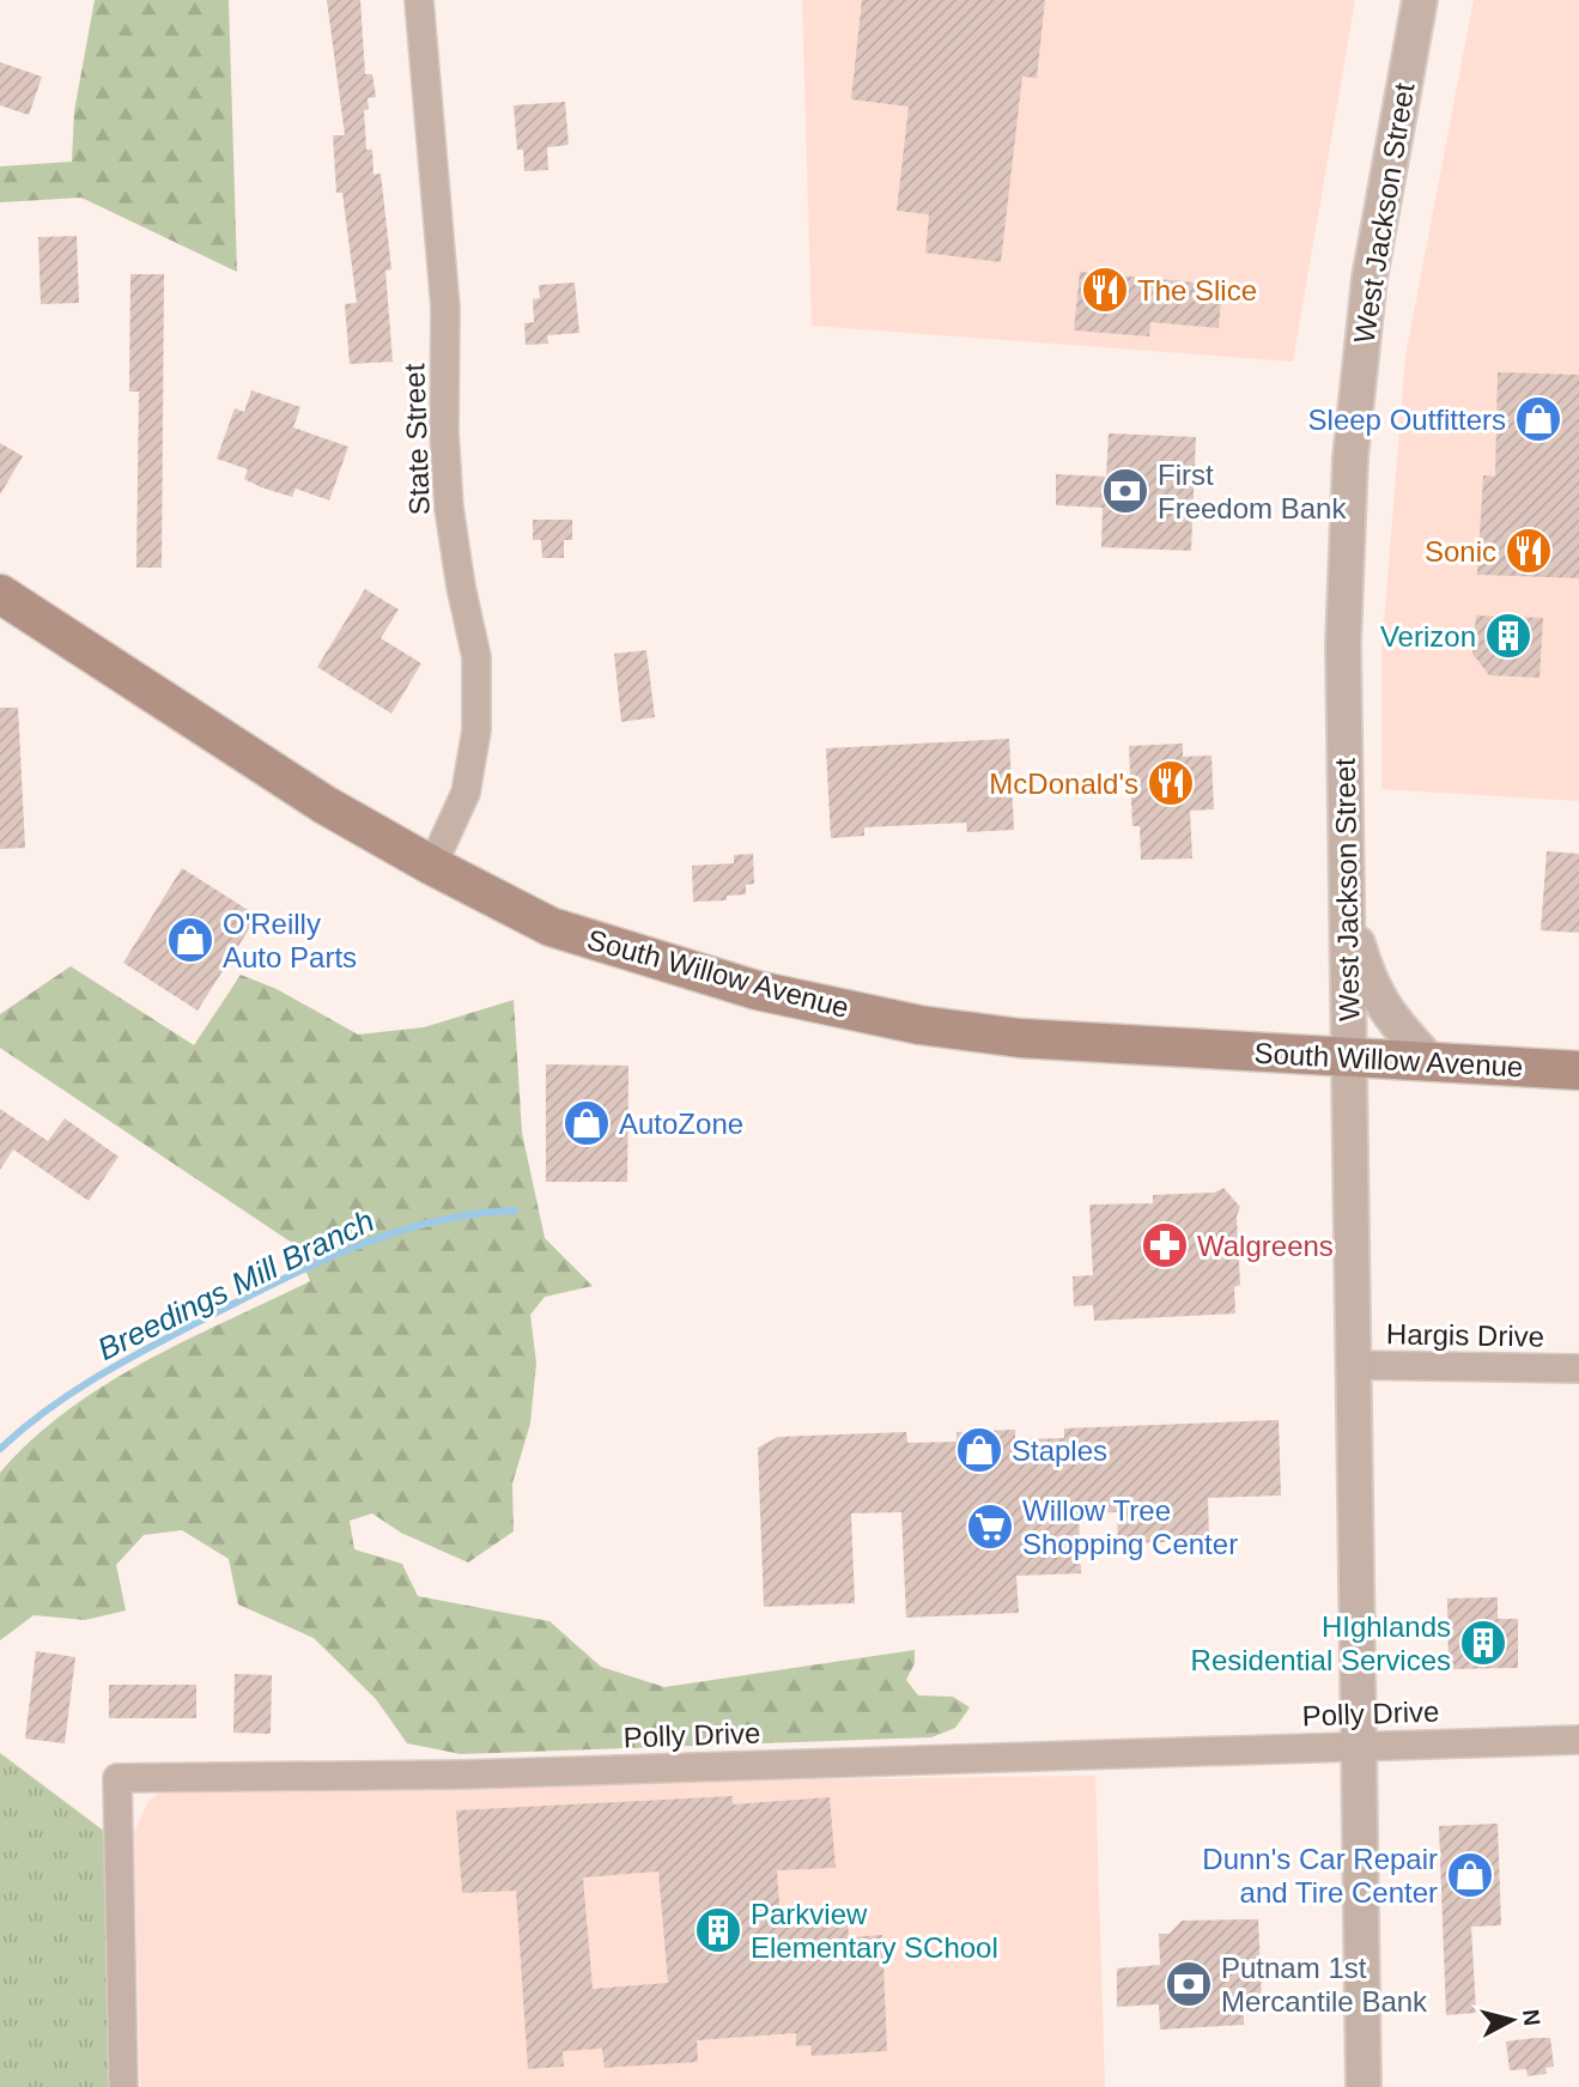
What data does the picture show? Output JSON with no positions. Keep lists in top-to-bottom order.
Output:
{
  "streets": {
    "main road": ["South Willow Avenue"],
    "street": [
      "West Jackson Street",
      "State Street",
      "Hargis Drive",
      "Polly Drive"
    ]
  },
  "crossings": [
    ["West Jackson Street", "South Willow Avenue"],
    ["West Jackson Street", "Hargis Drive"],
    ["West Jackson Street", "Polly Drive"],
    ["State Street", "South Willow Avenue"]
  ],
  "water": ["Breedings Mill Branch"],
  "places": {
    "restaurant": ["The Slice", "Sonic", "McDonald's"],
    "shop": [
      "Sleep Outfitters",
      "O'Reilly Auto Parts",
      "AutoZone",
      "Staples",
      "Dunn's Car Repair and Tire Center"
    ],
    "bank": ["First Freedom Bank", "Putnam 1st Mercantile Bank"],
    "building": ["Verizon", "HIghlands Residential Services", "Parkview Elementary SChool"],
    "pharmacy": ["Walgreens"],
    "supermarket": ["Willow Tree Shopping Center"]
  },
  "north": "right"
}
